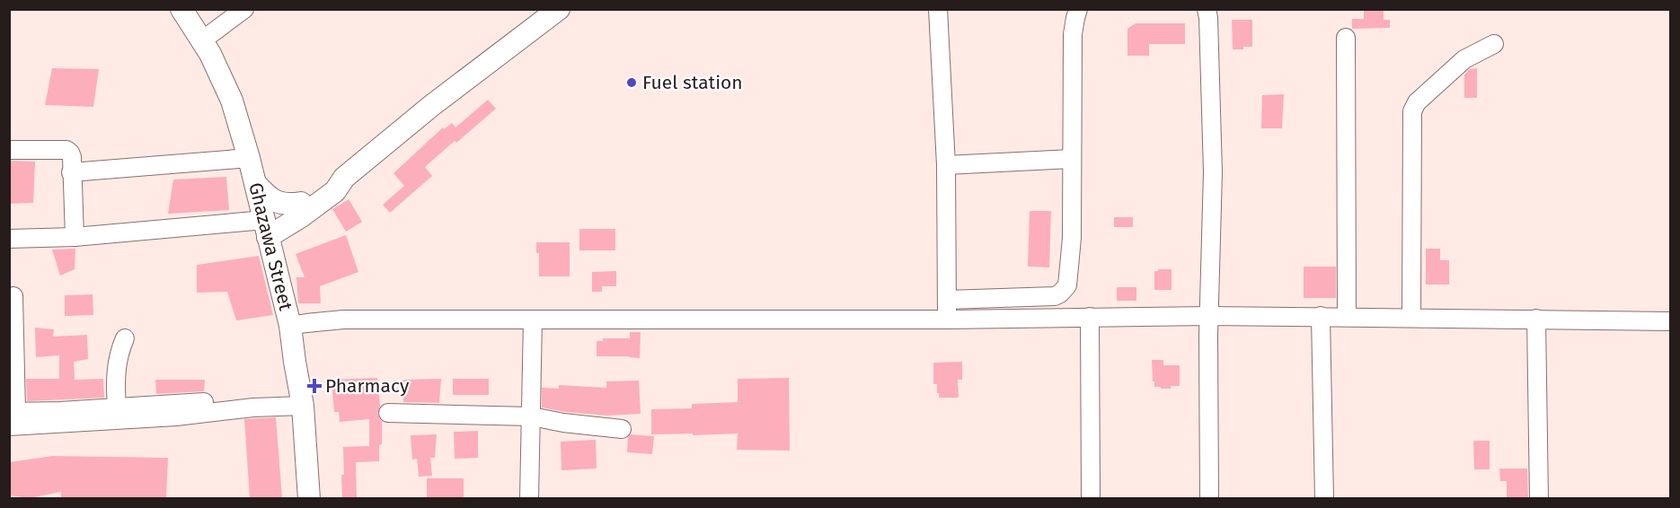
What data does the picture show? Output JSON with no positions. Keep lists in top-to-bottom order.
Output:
{
  "streets": {
    "main road": ["Ghazawa Street"]
  },
  "places": {
    "other": ["Fuel station"],
    "health": ["Pharmacy"]
  }
}
